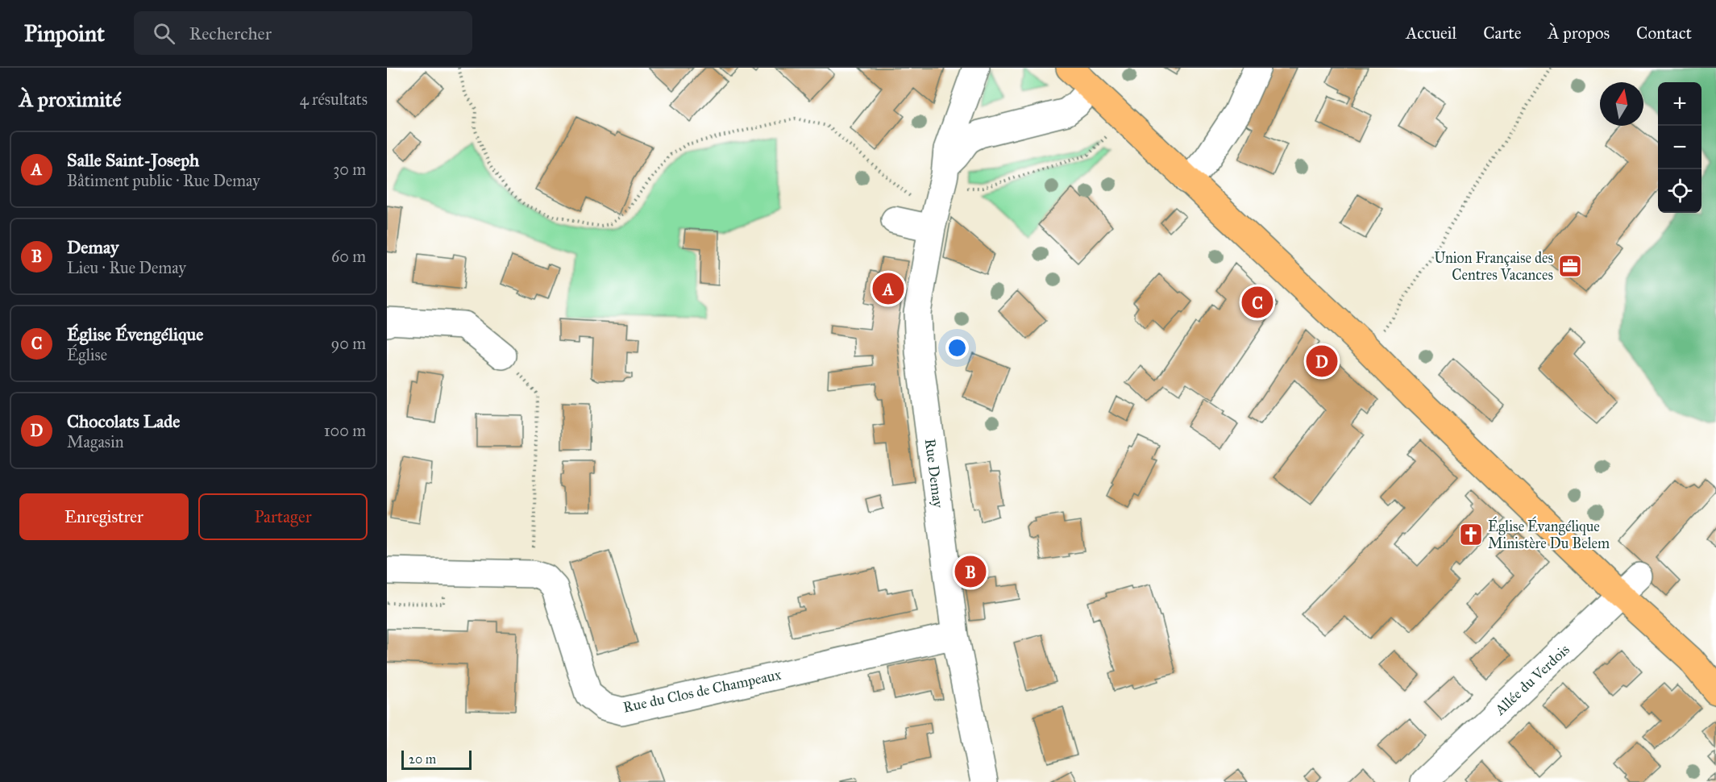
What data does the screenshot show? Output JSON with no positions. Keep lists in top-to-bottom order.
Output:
{
  "streets": {
    "street": ["Rue Demay", "Allée du Verdois", "Rue du Clos de Champeaux"]
  },
  "crossings": [
    ["Rue Demay", "Rue du Clos de Champeaux"]
  ],
  "places": {
    "office": ["Union Française des Centres Vacances"],
    "church": ["Église Évangélique Ministère Du Belem"]
  },
  "scale_bar": "20 m",
  "north": "top",
  "page": {
    "header": "Pinpoint",
    "search": "Rechercher",
    "nav": [
      "Accueil",
      "Carte",
      "À propos",
      "Contact"
    ],
    "heading": ["À proximité", "4 résultats"],
    "map_buttons": ["+", "−"],
    "list": [
      {
        "mark": "A",
        "name": "Salle Saint-Joseph",
        "note": "Bâtiment public · Rue Demay",
        "value": "30 m"
      },
      {
        "mark": "B",
        "name": "Demay",
        "note": "Lieu · Rue Demay",
        "value": "60 m"
      },
      {
        "mark": "C",
        "name": "Église Évengélique",
        "note": "Église",
        "value": "90 m"
      },
      {
        "mark": "D",
        "name": "Chocolats Lade",
        "note": "Magasin",
        "value": "100 m"
      }
    ],
    "pins": [
      "A",
      "C",
      "D",
      "B"
    ],
    "buttons": ["Enregistrer", "Partager"],
    "scale": "20 m"
  }
}
